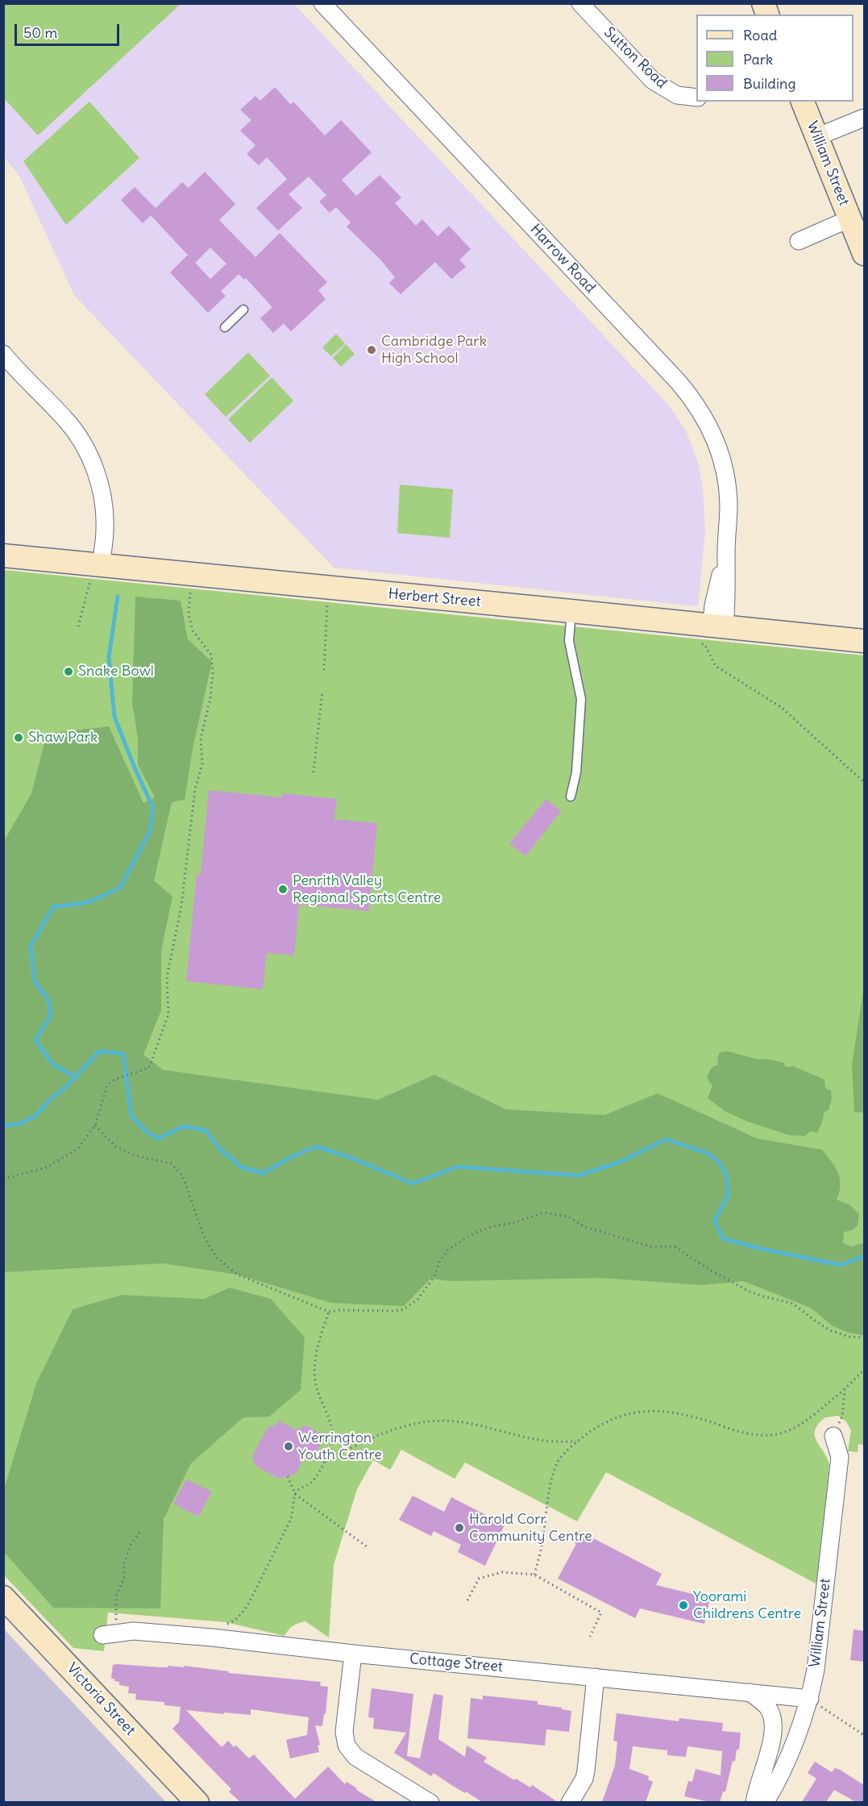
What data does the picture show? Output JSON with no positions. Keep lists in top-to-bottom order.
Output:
{
  "streets": {
    "street": [
      "Sutton Road",
      "William Street",
      "Harrow Road",
      "Herbert Street",
      "Cottage Street",
      "Victoria Street"
    ]
  },
  "crossings": [
    ["William Street", "Cottage Street"],
    ["Harrow Road", "Herbert Street"]
  ],
  "places": [
    "Cambridge Park High School",
    "Snake Bowl",
    "Shaw Park",
    "Penrith Valley Regional Sports Centre",
    "Werrington Youth Centre",
    "Harold Corr Community Centre",
    "Yoorami Childrens Centre"
  ],
  "legend": ["Road", "Park", "Building"],
  "scale_bar": "50 m"
}
